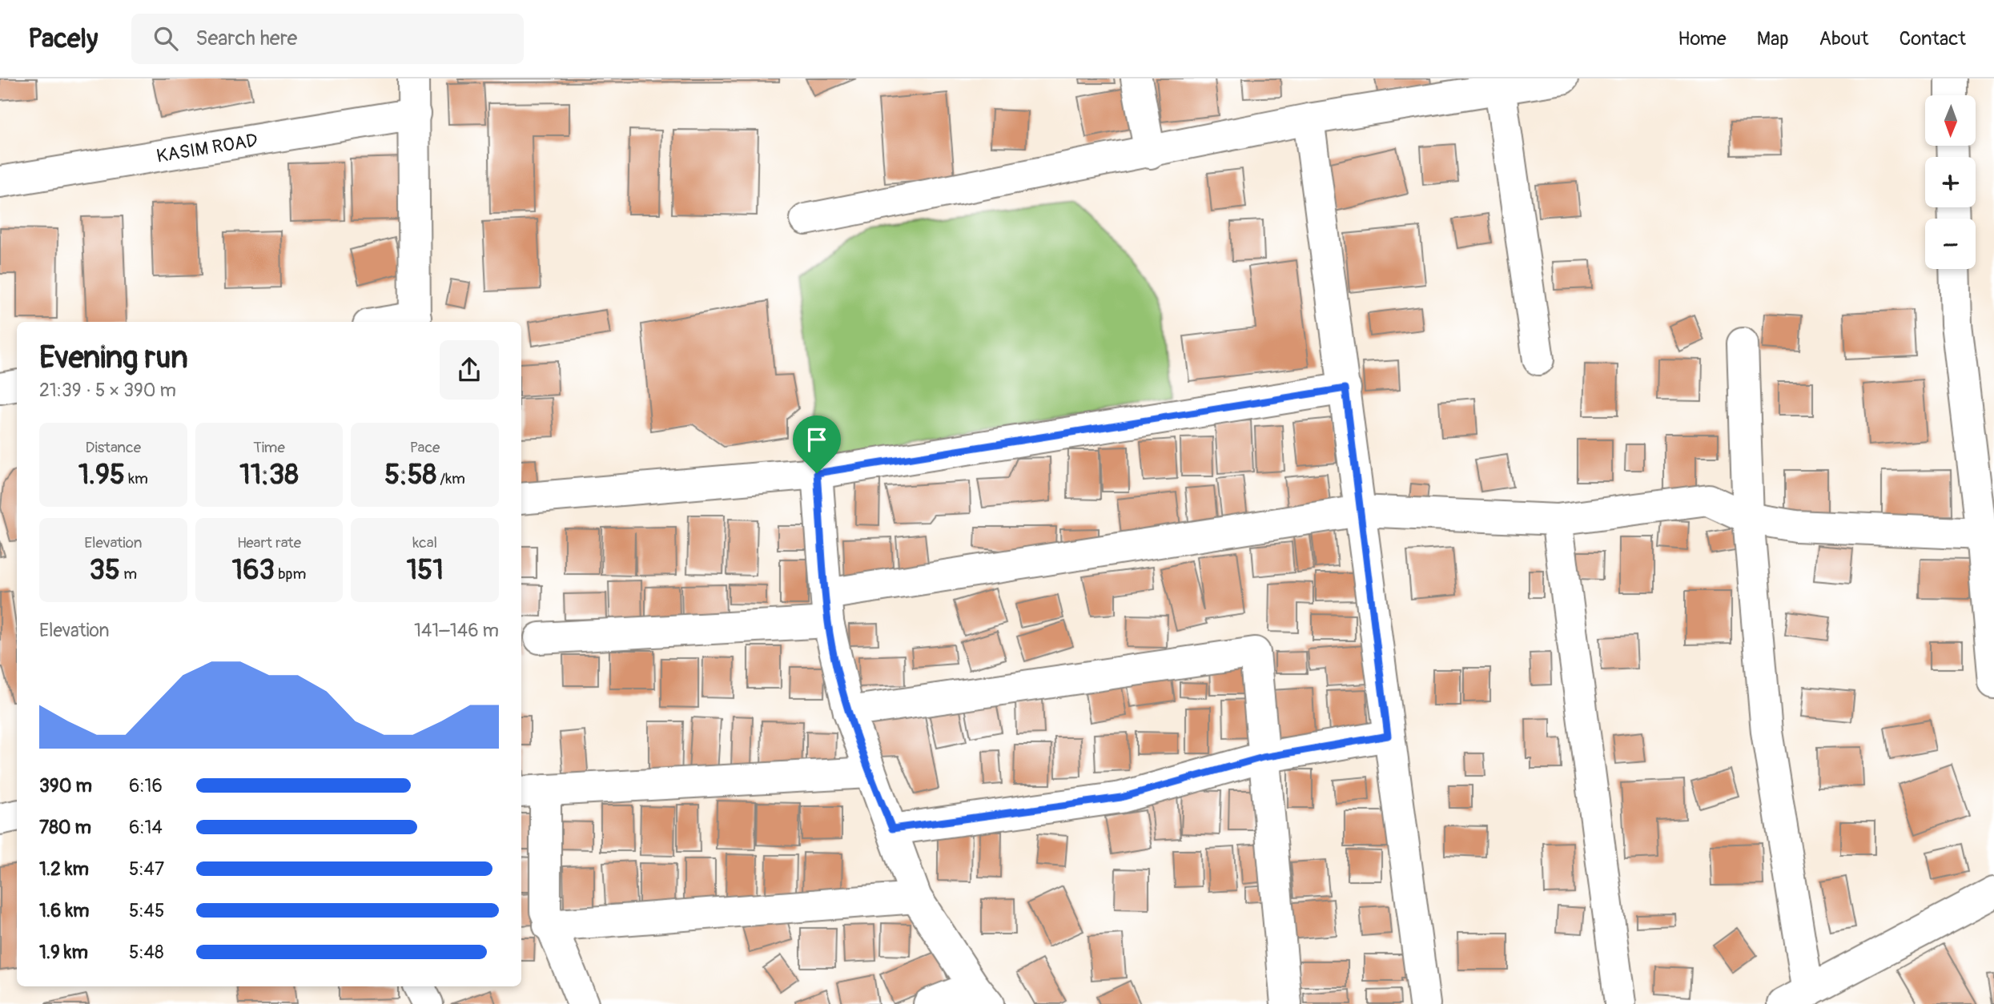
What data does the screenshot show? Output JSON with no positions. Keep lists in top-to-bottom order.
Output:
{
  "streets": {
    "street": ["KASIM ROAD"]
  },
  "north": "bottom",
  "page": {
    "header": "Pacely",
    "search": "Search here",
    "nav": [
      "Home",
      "Map",
      "About",
      "Contact"
    ],
    "map_buttons": ["+", "−"],
    "heading": ["Evening run", "21:39 · 5 × 390 m"],
    "stats": [
      ["Distance", "1.95 km"],
      ["Time", "11:38"],
      ["Pace", "5:58 /km"],
      ["Elevation", "35 m"],
      ["Heart rate", "163 bpm"],
      ["kcal", "151"]
    ],
    "chart": ["Elevation", "141–146 m"],
    "list": [
      {
        "name": "390 m",
        "note": "6:16"
      },
      {
        "name": "780 m",
        "note": "6:14"
      },
      {
        "name": "1.2 km",
        "note": "5:47"
      },
      {
        "name": "1.6 km",
        "note": "5:45"
      },
      {
        "name": "1.9 km",
        "note": "5:48"
      }
    ]
  }
}
